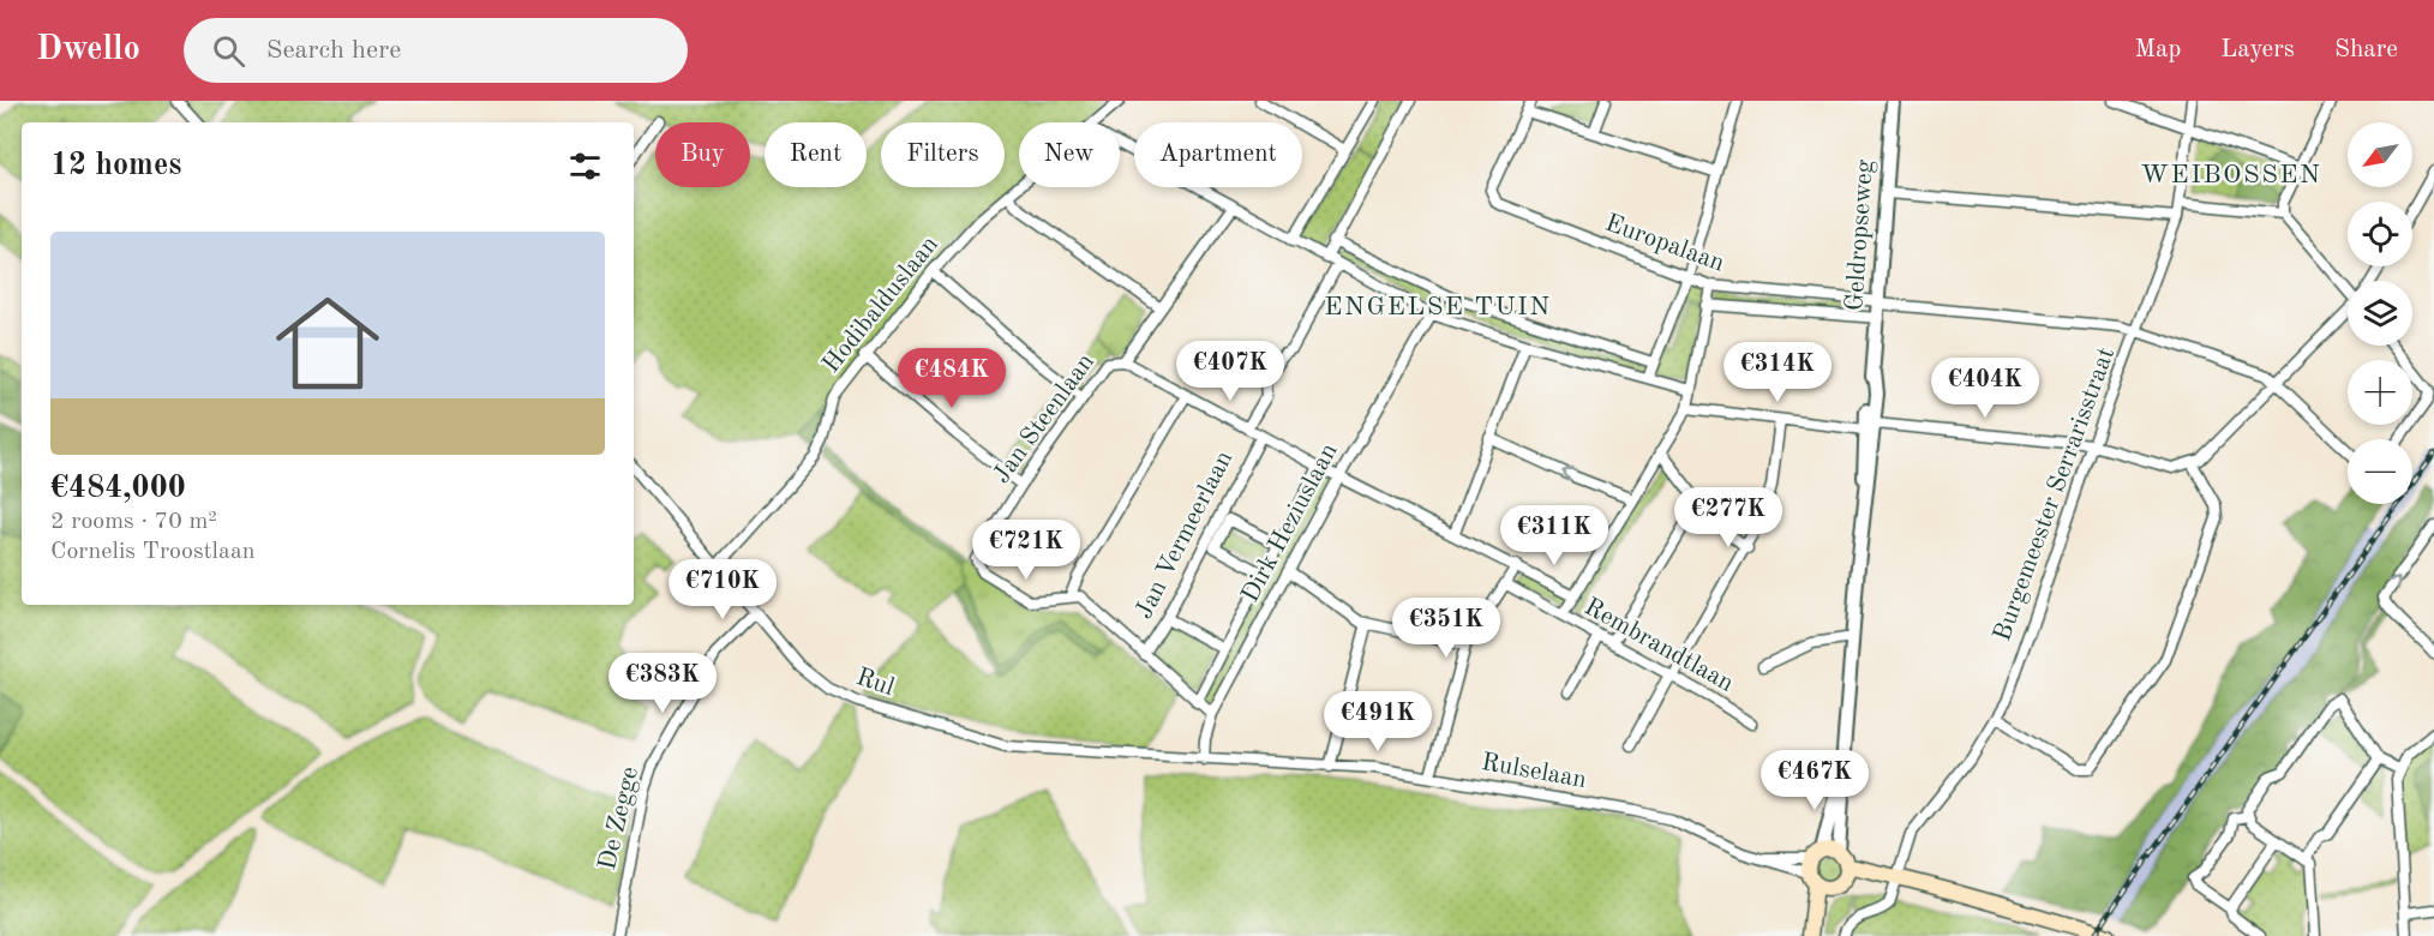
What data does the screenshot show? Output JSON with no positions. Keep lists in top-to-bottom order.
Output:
{
  "streets": {
    "main road": ["Geldropseweg"],
    "street": [
      "Europalaan",
      "Hodibalduslaan",
      "Jan Steenlaan",
      "Burgemeester Serrarisstraat",
      "Dirk Heziuslaan",
      "Jan Vermeerlaan",
      "Rembrandtlaan",
      "Rul",
      "Rulselaan",
      "De Zegge"
    ]
  },
  "crossings": [
    ["Geldropseweg", "Europalaan"],
    ["Geldropseweg", "Rulselaan"],
    ["Hodibalduslaan", "Rul"],
    ["Jan Steenlaan", "Rembrandtlaan"],
    ["Dirk Heziuslaan", "Rembrandtlaan"],
    ["Dirk Heziuslaan", "Rul"],
    ["Dirk Heziuslaan", "Rulselaan"],
    ["Jan Vermeerlaan", "Rembrandtlaan"],
    ["Rul", "Rulselaan"],
    ["Rul", "De Zegge"]
  ],
  "districts": ["WEIBOSSEN", "ENGELSE TUIN"],
  "north": "bottom left",
  "page": {
    "header": "Dwello",
    "search": "Search here",
    "nav": ["Map", "Layers", "Share"],
    "map_buttons": ["+", "−"],
    "chip": [
      "Buy",
      "Rent",
      "Filters",
      "New",
      "Apartment"
    ],
    "heading": "12 homes",
    "list": [
      {
        "name": "€484,000",
        "note": "2 rooms · 70 m² · Cornelis Troostlaan"
      }
    ],
    "price": [
      "€407K",
      "€314K",
      "€484K",
      "€404K",
      "€277K",
      "€311K",
      "€721K",
      "€710K",
      "€351K",
      "€383K",
      "€491K",
      "€467K"
    ]
  }
}
